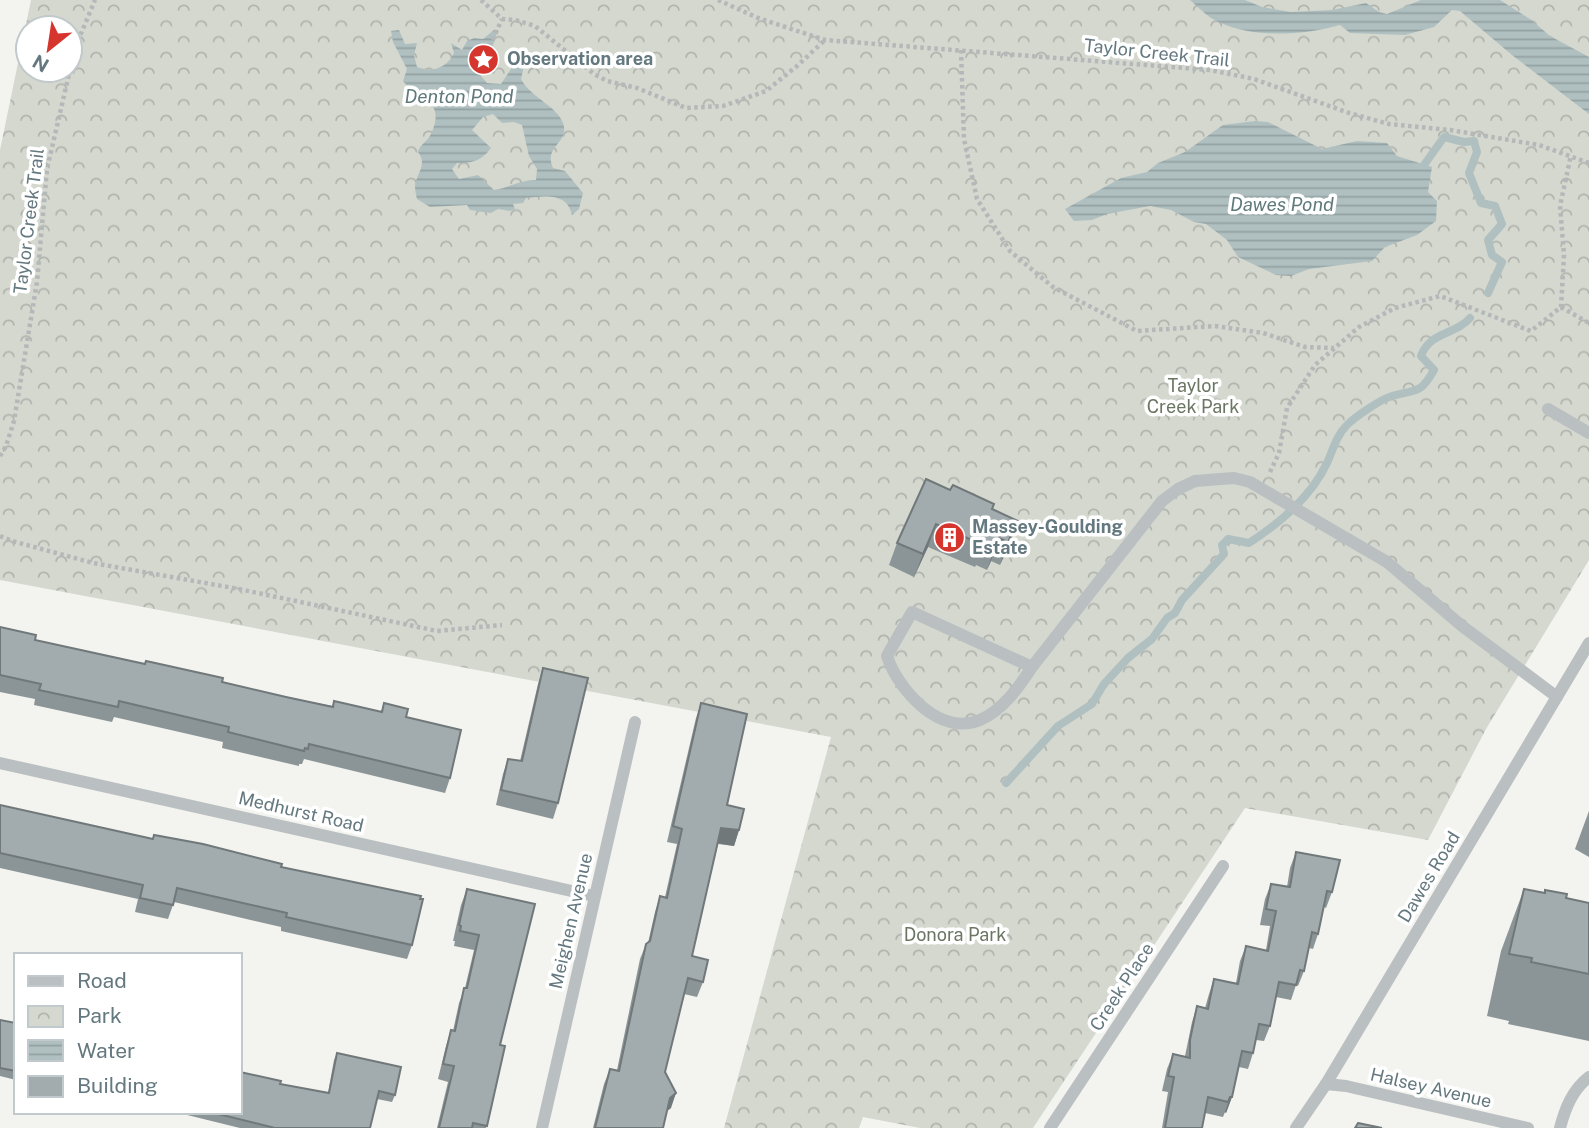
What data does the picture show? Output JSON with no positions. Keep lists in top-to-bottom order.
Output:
{
  "streets": {
    "street": [
      "Medhurst Road",
      "Dawes Road",
      "Meighen Avenue",
      "Creek Place",
      "Halsey Avenue"
    ],
    "path": ["Taylor Creek Trail"]
  },
  "crossings": [
    ["Medhurst Road", "Meighen Avenue"],
    ["Dawes Road", "Halsey Avenue"]
  ],
  "water": ["Denton Pond", "Dawes Pond"],
  "parks": ["Taylor Creek Park", "Donora Park"],
  "places": {
    "place": ["Observation area"],
    "building": ["Massey-Goulding Estate"]
  },
  "legend": [
    "Road",
    "Park",
    "Water",
    "Building"
  ],
  "north": "bottom left"
}
